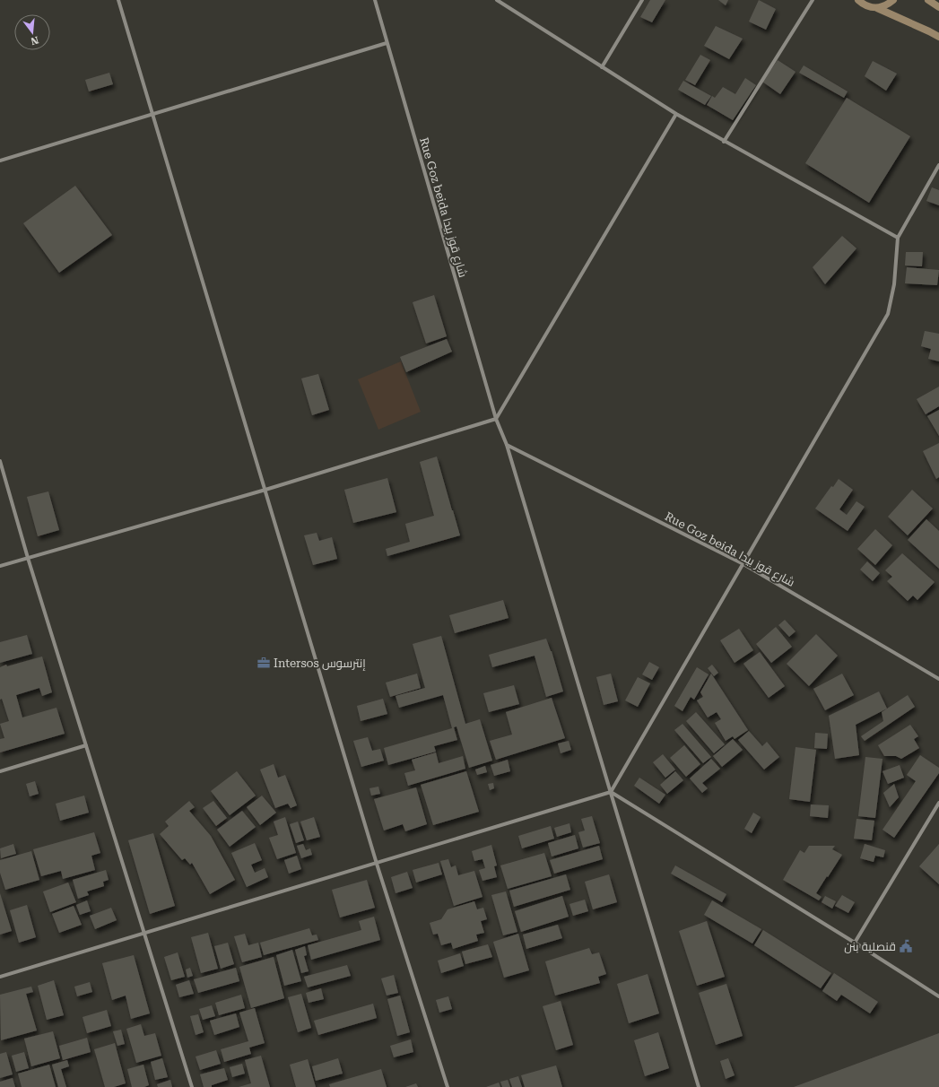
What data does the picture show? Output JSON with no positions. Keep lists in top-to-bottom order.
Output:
{
  "streets": {
    "street": ["Rue Goz beida شارع قوز بيدا"]
  },
  "places": {
    "office": ["Intersos إنترسوس"],
    "public building": ["قنصلية بنن"]
  },
  "north": "bottom"
}
